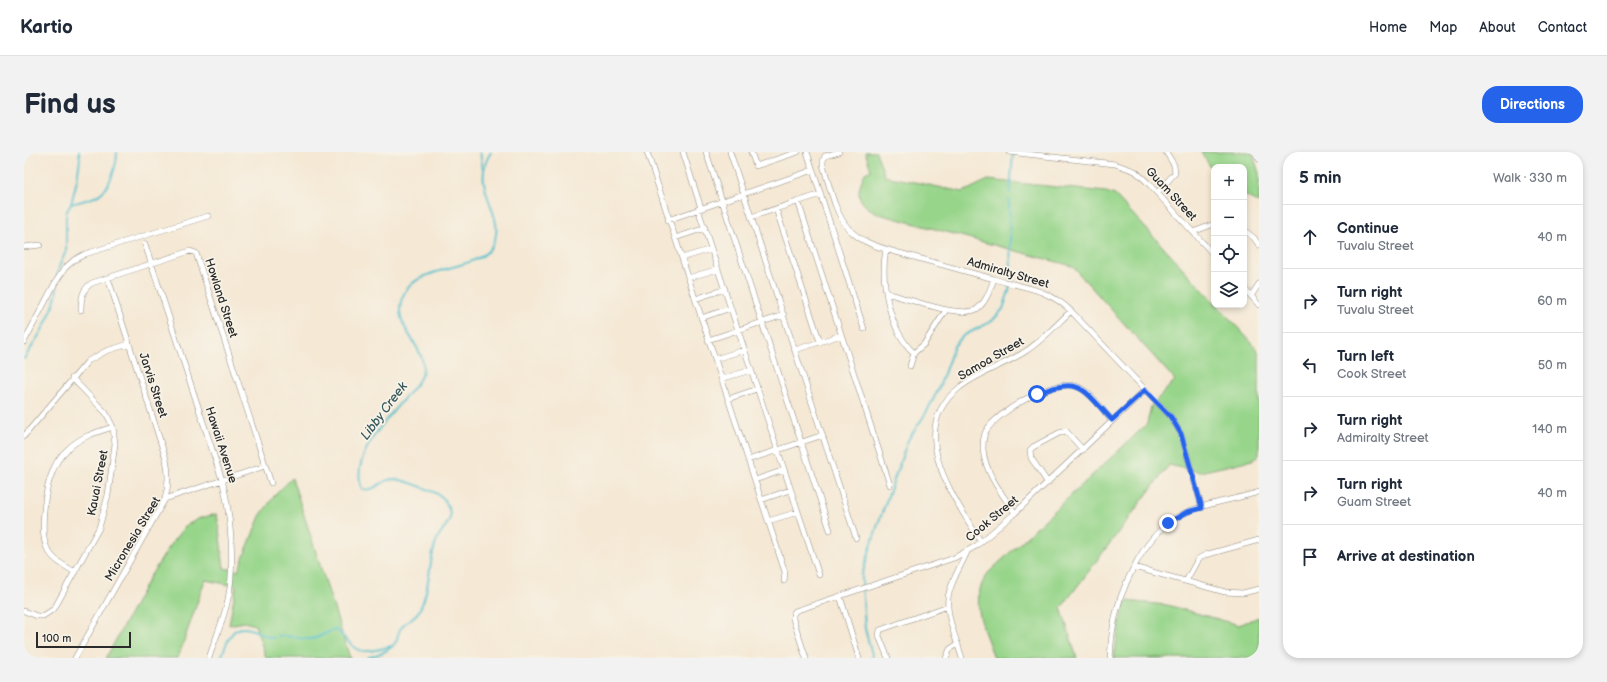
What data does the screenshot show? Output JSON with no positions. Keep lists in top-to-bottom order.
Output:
{
  "streets": {
    "street": [
      "Guam Street",
      "Admiralty Street",
      "Howland Street",
      "Samoa Street",
      "Jarvis Street",
      "Hawaii Avenue",
      "Kauai Street",
      "Cook Street",
      "Micronesia Street"
    ]
  },
  "crossings": [
    ["Admiralty Street", "Samoa Street"],
    ["Admiralty Street", "Cook Street"],
    ["Howland Street", "Jarvis Street"],
    ["Howland Street", "Hawaii Avenue"],
    ["Howland Street", "Micronesia Street"],
    ["Samoa Street", "Cook Street"],
    ["Jarvis Street", "Micronesia Street"],
    ["Hawaii Avenue", "Micronesia Street"]
  ],
  "water": ["Libby Creek"],
  "scale_bar": "100 m",
  "page": {
    "header": "Kartio",
    "nav": [
      "Home",
      "Map",
      "About",
      "Contact"
    ],
    "buttons": "Directions",
    "title": "Find us",
    "heading": ["5 min", "Walk · 330 m"],
    "map_buttons": ["+", "−"],
    "list": [
      ["Continue", "Tuvalu Street", "40 m"],
      ["Turn right", "Tuvalu Street", "60 m"],
      ["Turn left", "Cook Street", "50 m"],
      ["Turn right", "Admiralty Street", "140 m"],
      ["Turn right", "Guam Street", "40 m"],
      "Arrive at destination"
    ],
    "scale": "100 m"
  }
}
